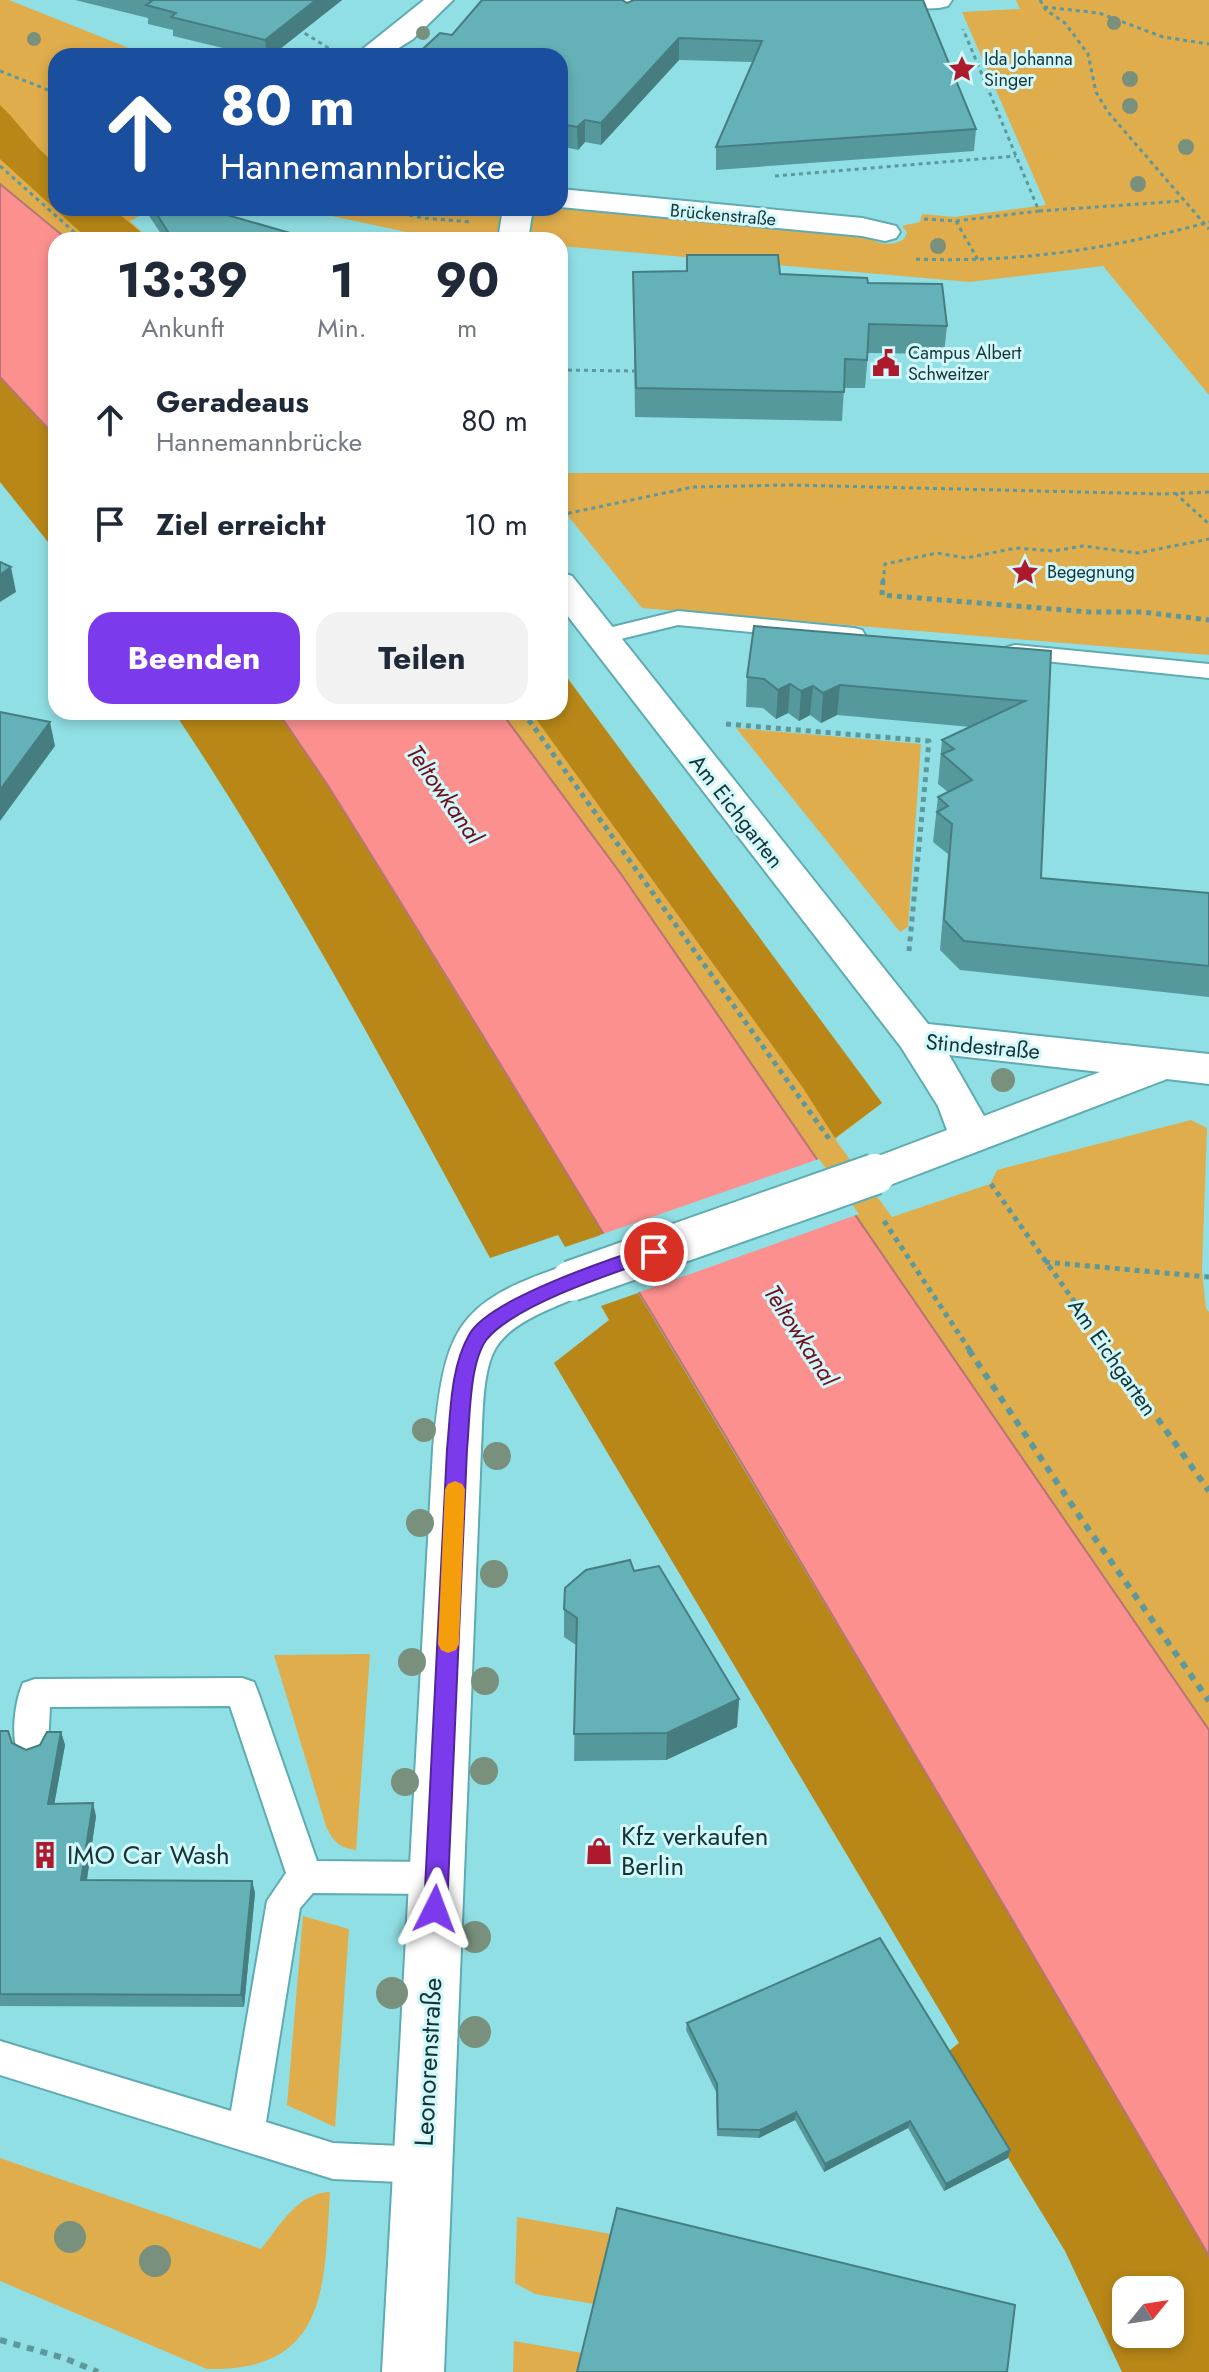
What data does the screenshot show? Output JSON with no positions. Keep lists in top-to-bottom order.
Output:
{
  "streets": {
    "street": [
      "Brückenstraße",
      "Am Eichgarten",
      "Stindestraße",
      "Leonorenstraße"
    ]
  },
  "crossings": [
    ["Am Eichgarten", "Stindestraße"],
    ["Stindestraße", "Leonorenstraße"]
  ],
  "water": ["Teltowkanal"],
  "places": {
    "place": ["Ida Johanna Singer", "Begegnung"],
    "public building": ["Campus Albert Schweitzer"],
    "shop": ["Kfz verkaufen Berlin"],
    "building": ["IMO Car Wash"]
  },
  "north": "top right",
  "page": {
    "turn": ["80 m", "Hannemannbrücke"],
    "eta": [
      "13:39",
      "Ankunft",
      "1",
      "Min.",
      "90",
      "m"
    ],
    "list": [
      {
        "name": "Geradeaus",
        "note": "Hannemannbrücke",
        "value": "80 m"
      },
      {
        "name": "Ziel erreicht",
        "value": "10 m"
      }
    ],
    "buttons": ["Beenden", "Teilen"]
  }
}
